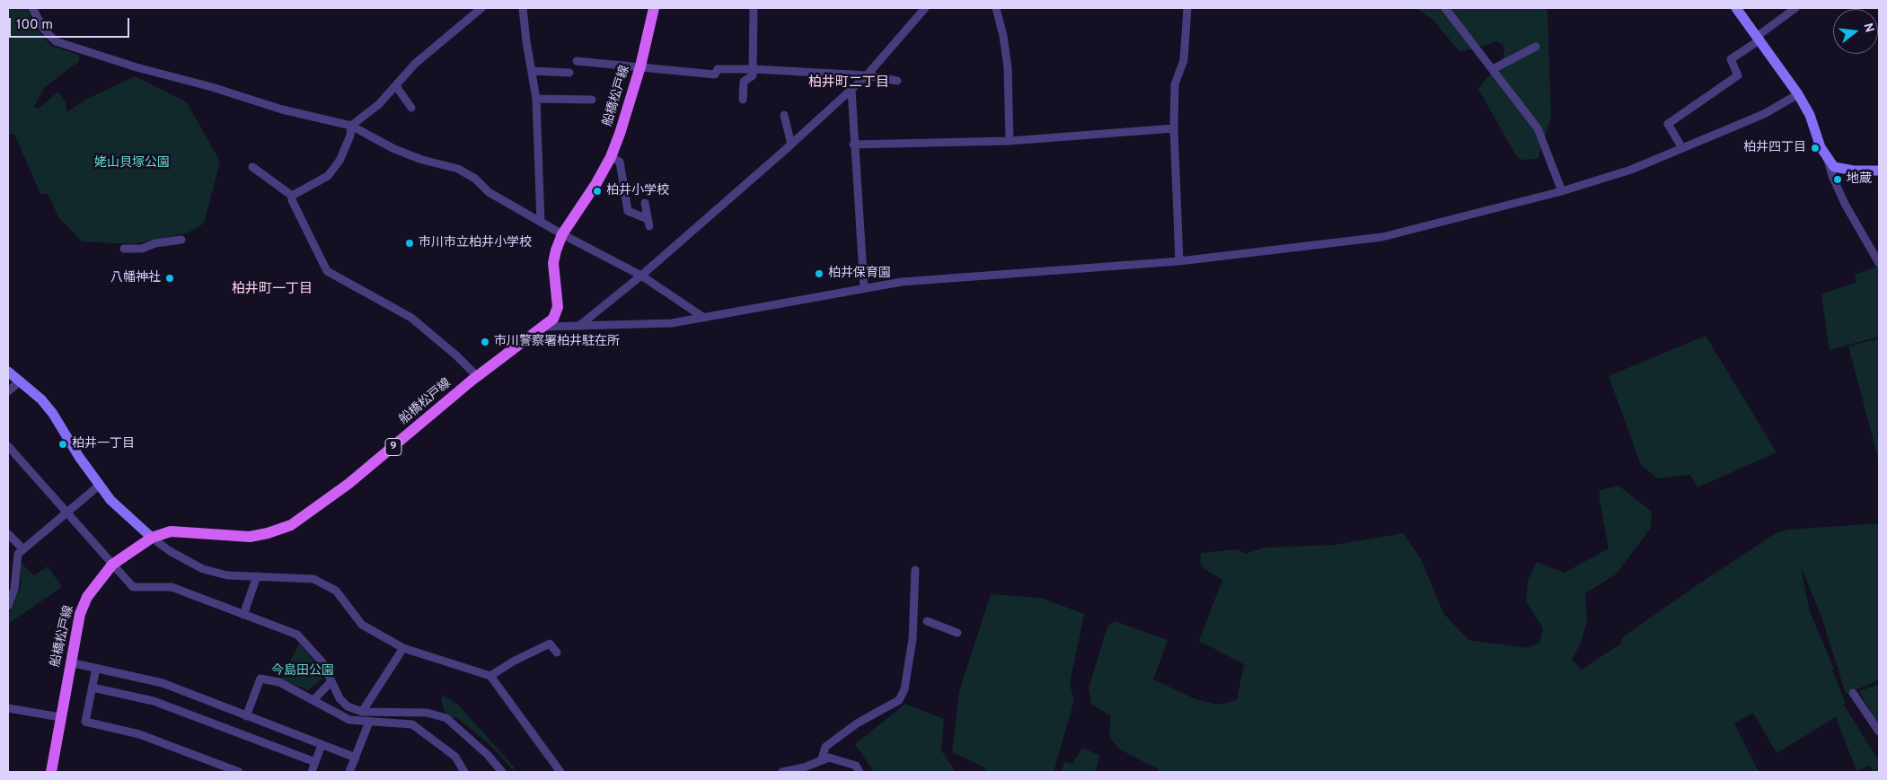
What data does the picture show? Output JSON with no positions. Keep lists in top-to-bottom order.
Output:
{
  "streets": {
    "main road": ["船橋松戸線", "9"]
  },
  "districts": ["柏井町二丁目", "柏井町一丁目"],
  "parks": ["姥山貝塚公園", "今島田公園"],
  "places": [
    "柏井四丁目",
    "地蔵",
    "柏井小学校",
    "市川市立柏井小学校",
    "柏井保育園",
    "八幡神社",
    "市川警察署柏井駐在所",
    "柏井一丁目"
  ],
  "scale_bar": "100 m",
  "north": "right"
}
